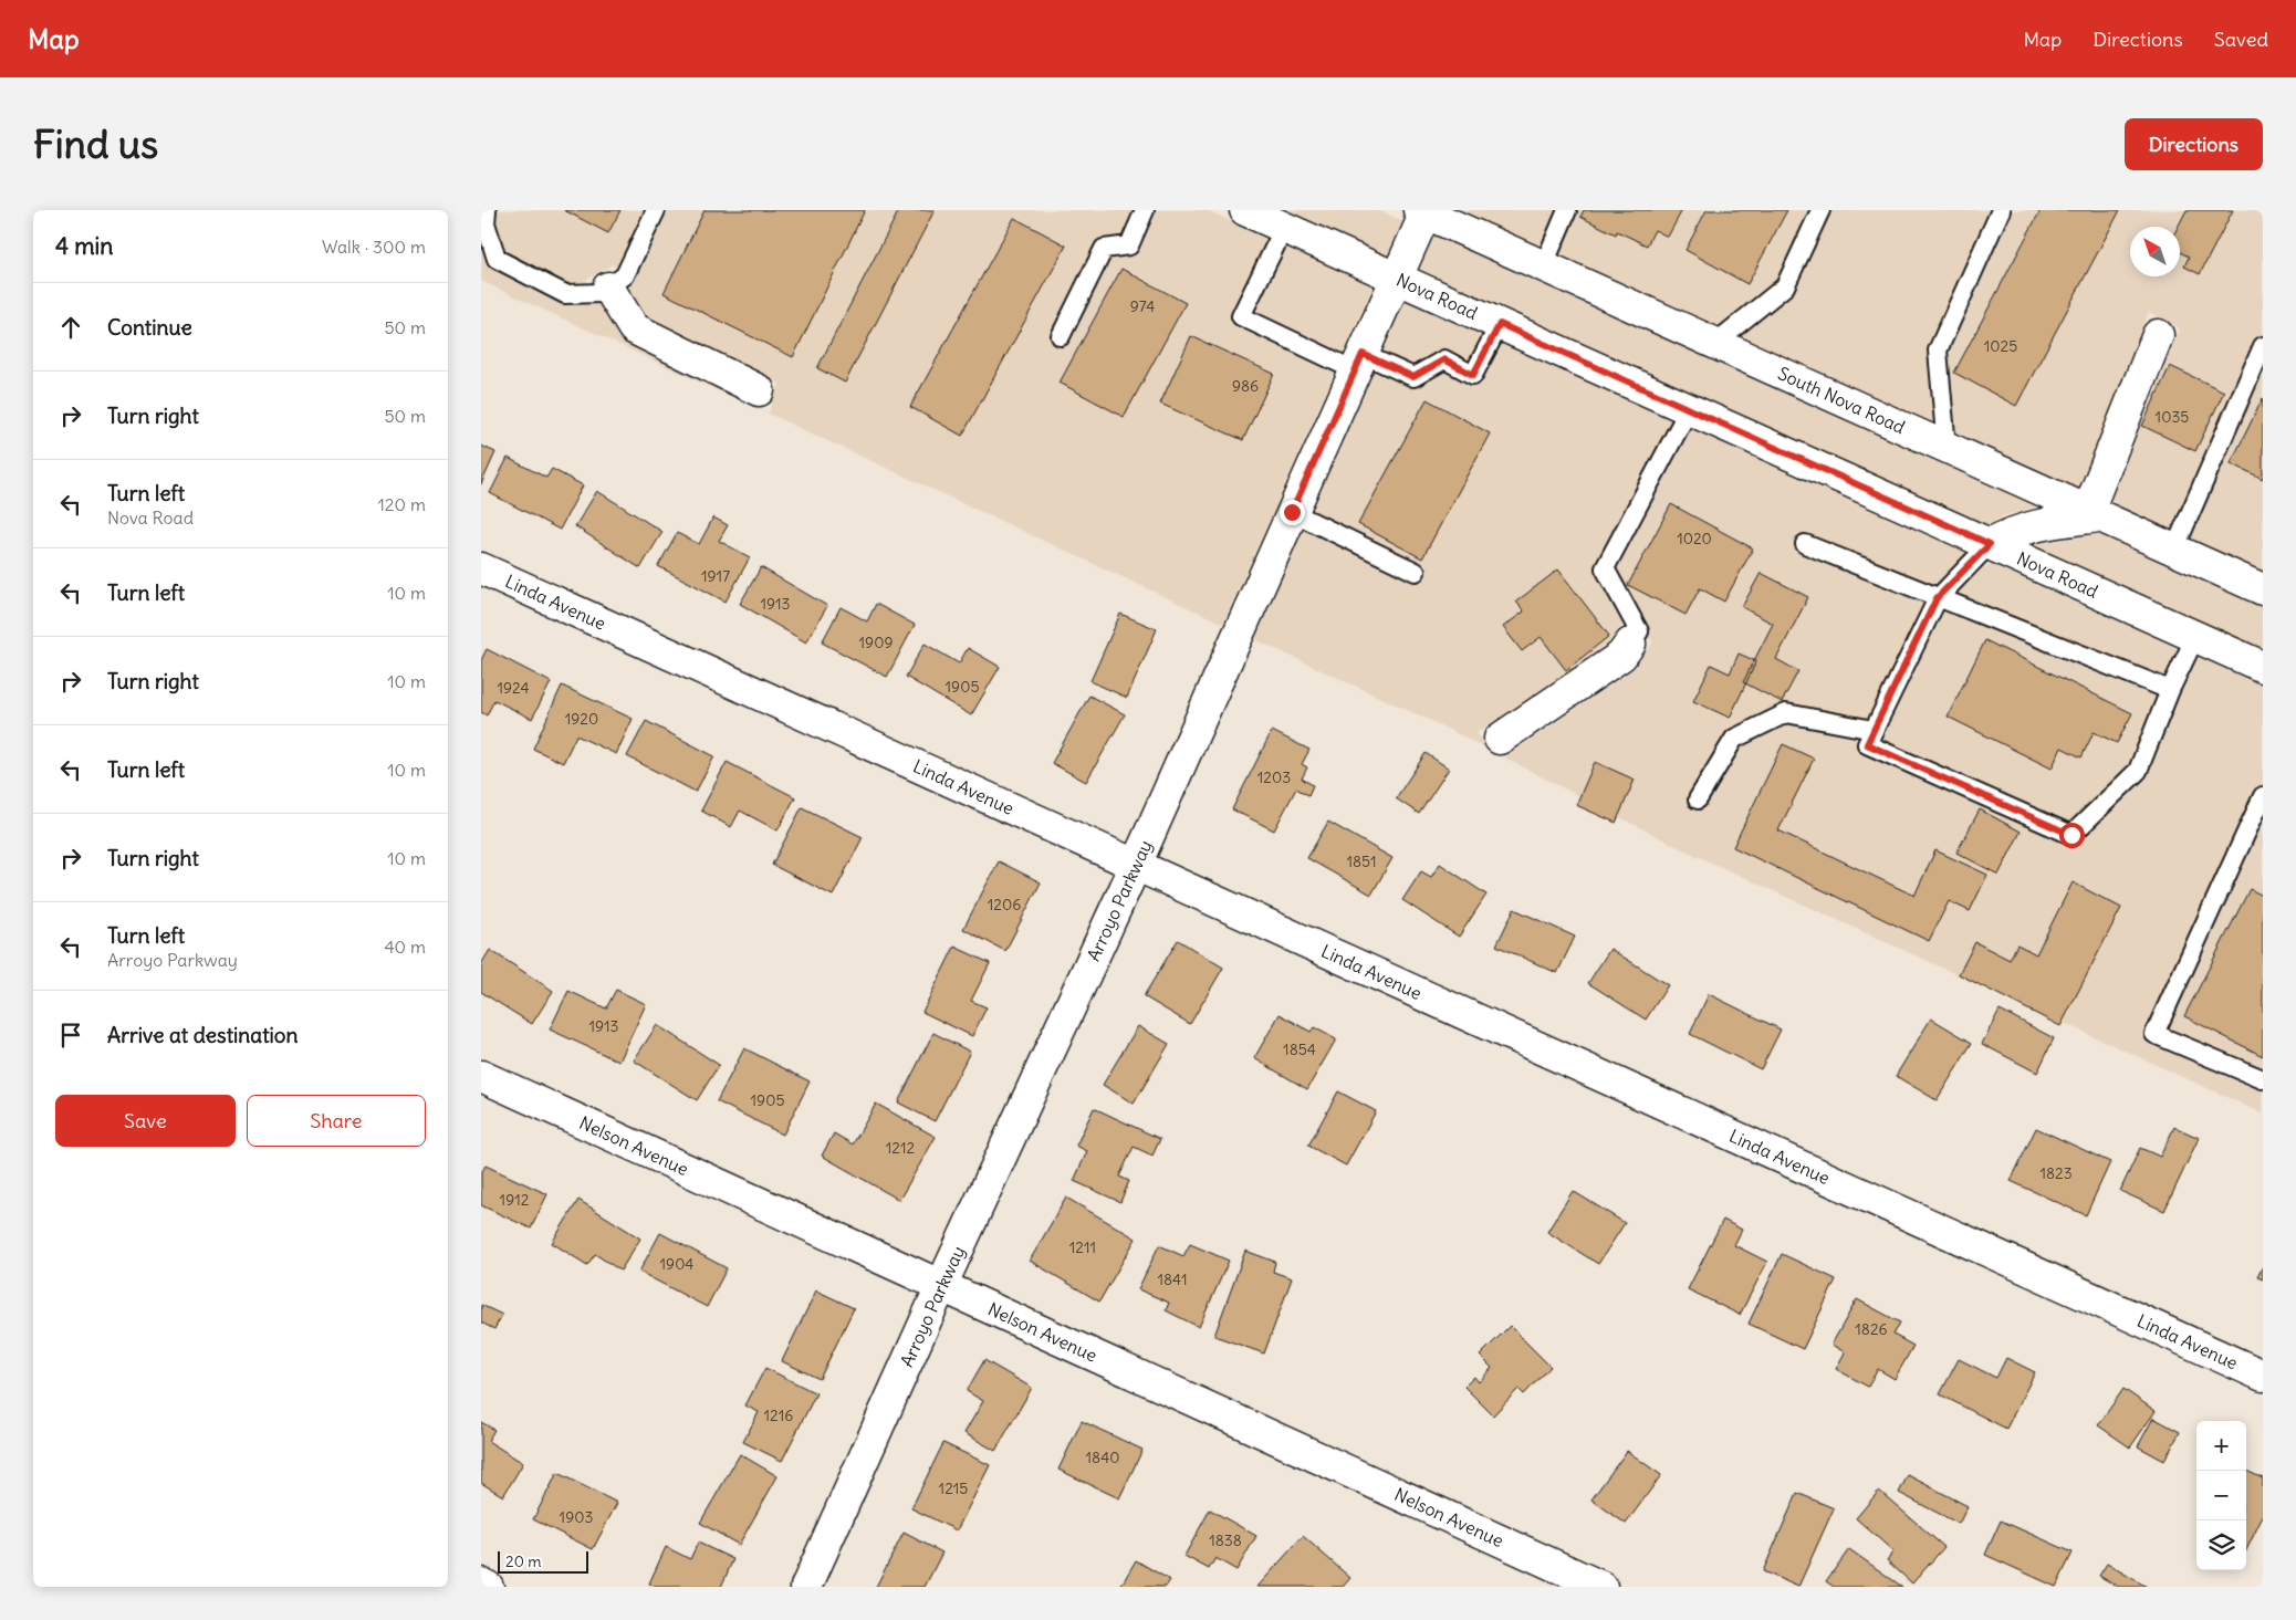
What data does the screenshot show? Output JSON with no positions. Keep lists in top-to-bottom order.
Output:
{
  "streets": {
    "street": [
      "Nova Road",
      "South Nova Road",
      "Linda Avenue",
      "Arroyo Parkway",
      "Nelson Avenue"
    ]
  },
  "crossings": [
    ["Nova Road", "Arroyo Parkway"],
    ["South Nova Road", "Arroyo Parkway"],
    ["Linda Avenue", "Arroyo Parkway"],
    ["Arroyo Parkway", "Nelson Avenue"]
  ],
  "house_numbers": [
    "974",
    "1025",
    "986",
    "1035",
    "1020",
    "1917",
    "1913",
    "1909",
    "1905",
    "1924",
    "1920",
    "1203",
    "1851",
    "1206",
    "1913",
    "1854",
    "1905",
    "1212",
    "1823",
    "1912",
    "1211",
    "1904",
    "1841",
    "1826",
    "1216",
    "1840",
    "1215",
    "1903",
    "1838"
  ],
  "scale_bar": "20 m",
  "north": "top left",
  "page": {
    "header": "Map",
    "nav": ["Map", "Directions", "Saved"],
    "buttons": [
      "Directions",
      ["Save", "Share"]
    ],
    "title": "Find us",
    "heading": ["4 min", "Walk · 300 m"],
    "list": [
      ["Continue", "50 m"],
      ["Turn right", "50 m"],
      ["Turn left", "Nova Road", "120 m"],
      ["Turn left", "10 m"],
      ["Turn right", "10 m"],
      ["Turn left", "10 m"],
      ["Turn right", "10 m"],
      ["Turn left", "Arroyo Parkway", "40 m"],
      "Arrive at destination"
    ],
    "map_buttons": ["+", "−"],
    "scale": "20 m"
  }
}
